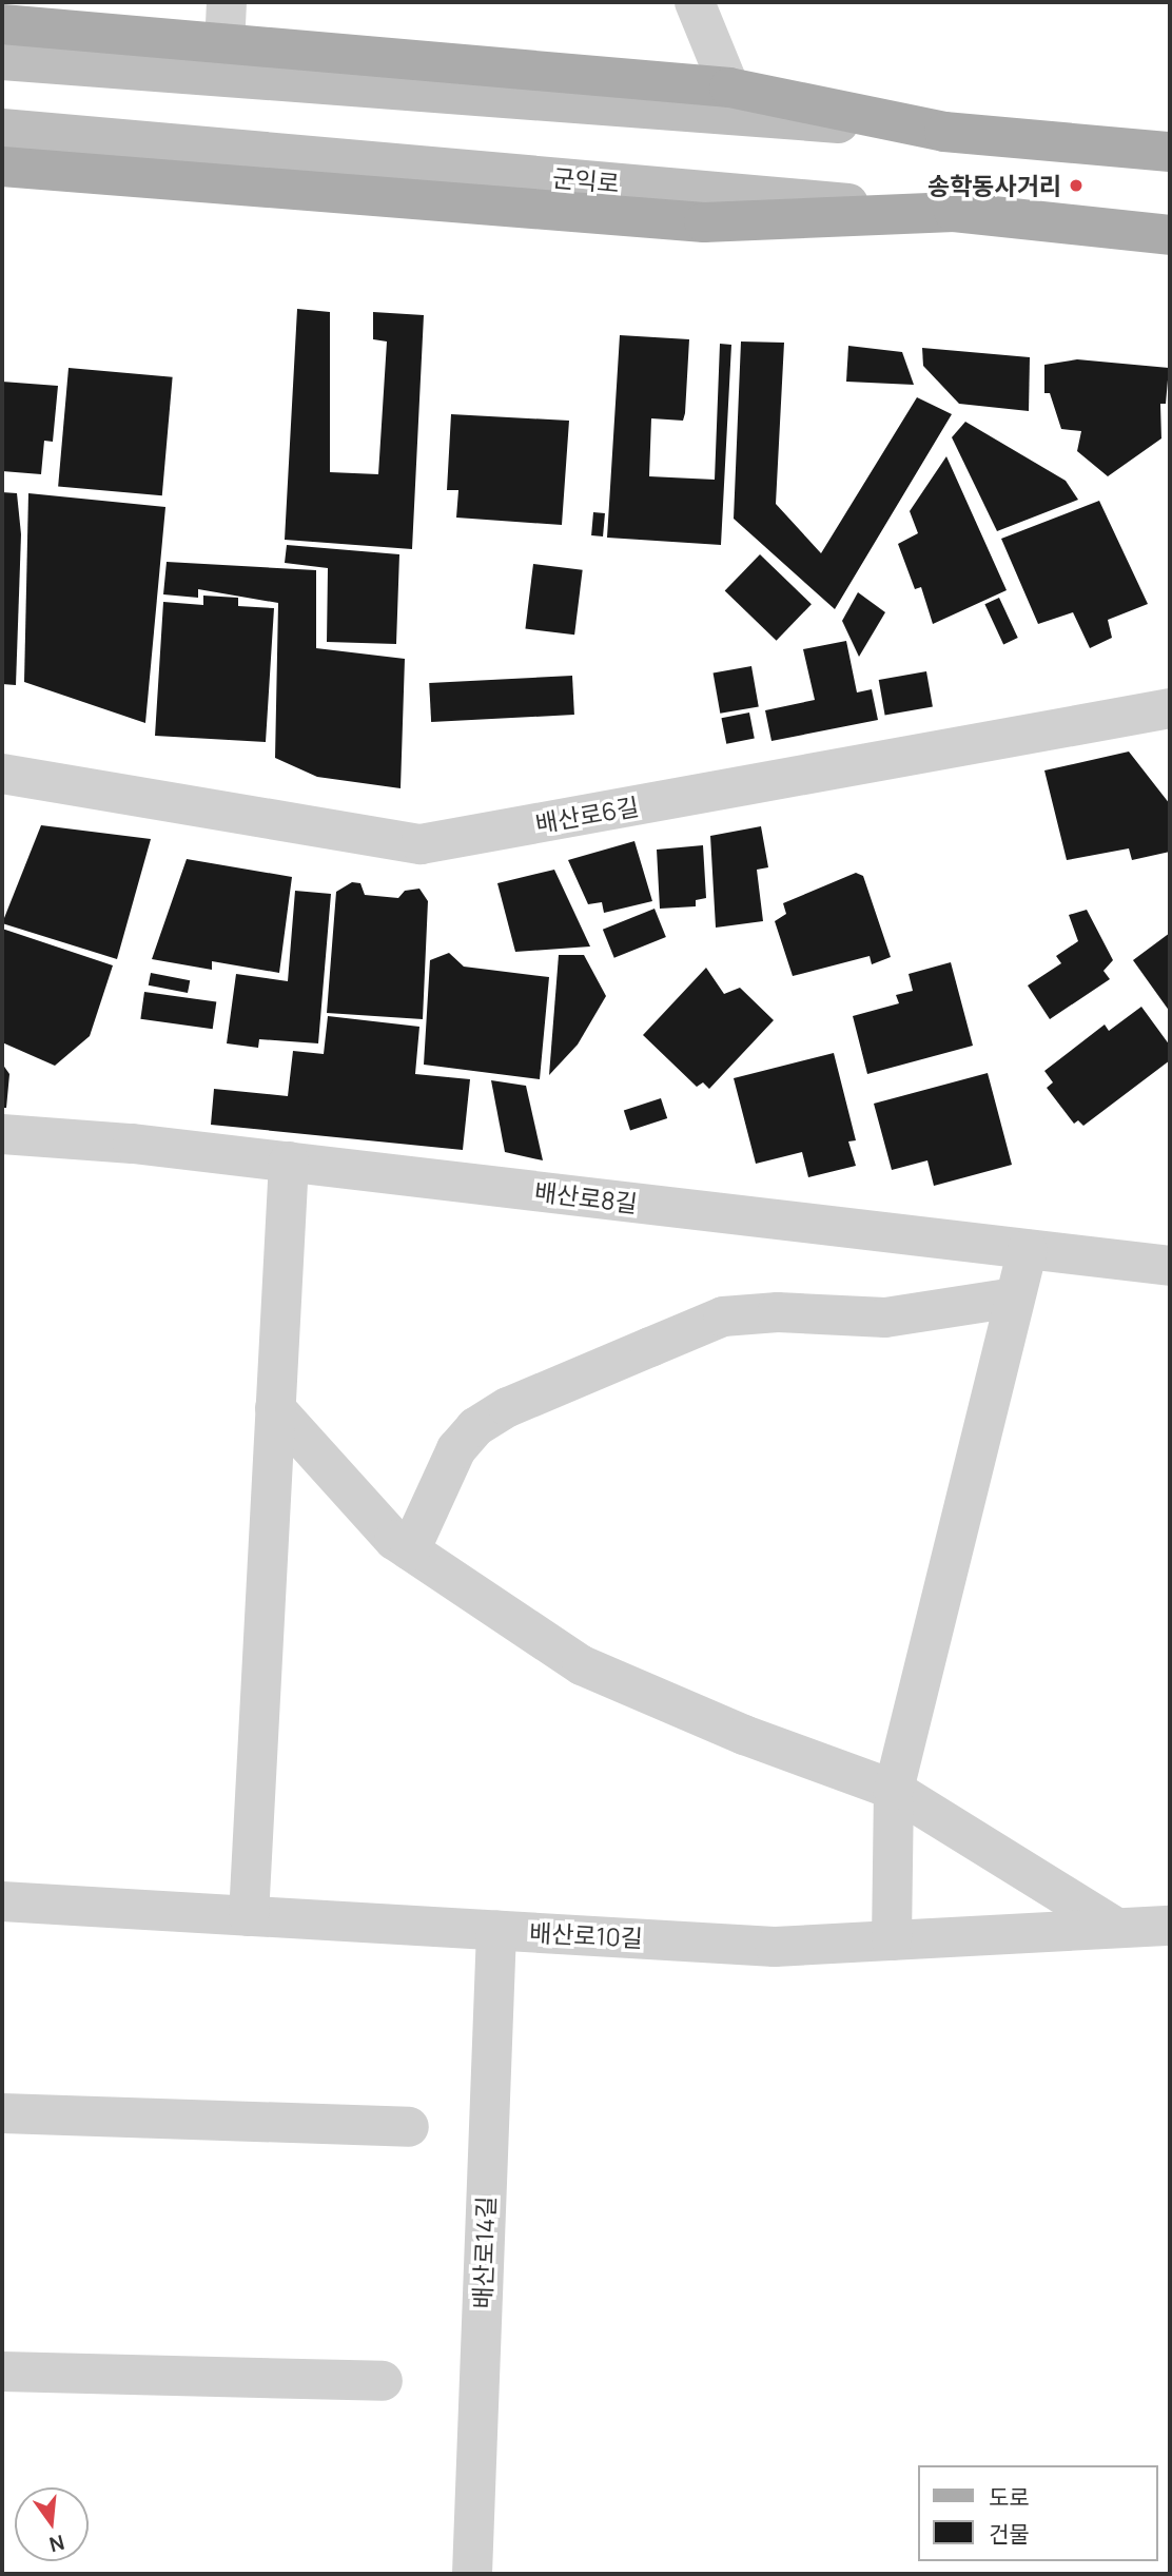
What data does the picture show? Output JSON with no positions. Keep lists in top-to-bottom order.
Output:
{
  "streets": {
    "main road": ["군익로"],
    "street": [
      "배산로6길",
      "배산로8길",
      "배산로10길",
      "배산로14길"
    ]
  },
  "crossings": [
    ["배산로10길", "배산로14길"]
  ],
  "places": ["송학동사거리"],
  "legend": ["도로", "건물"],
  "north": "bottom"
}
